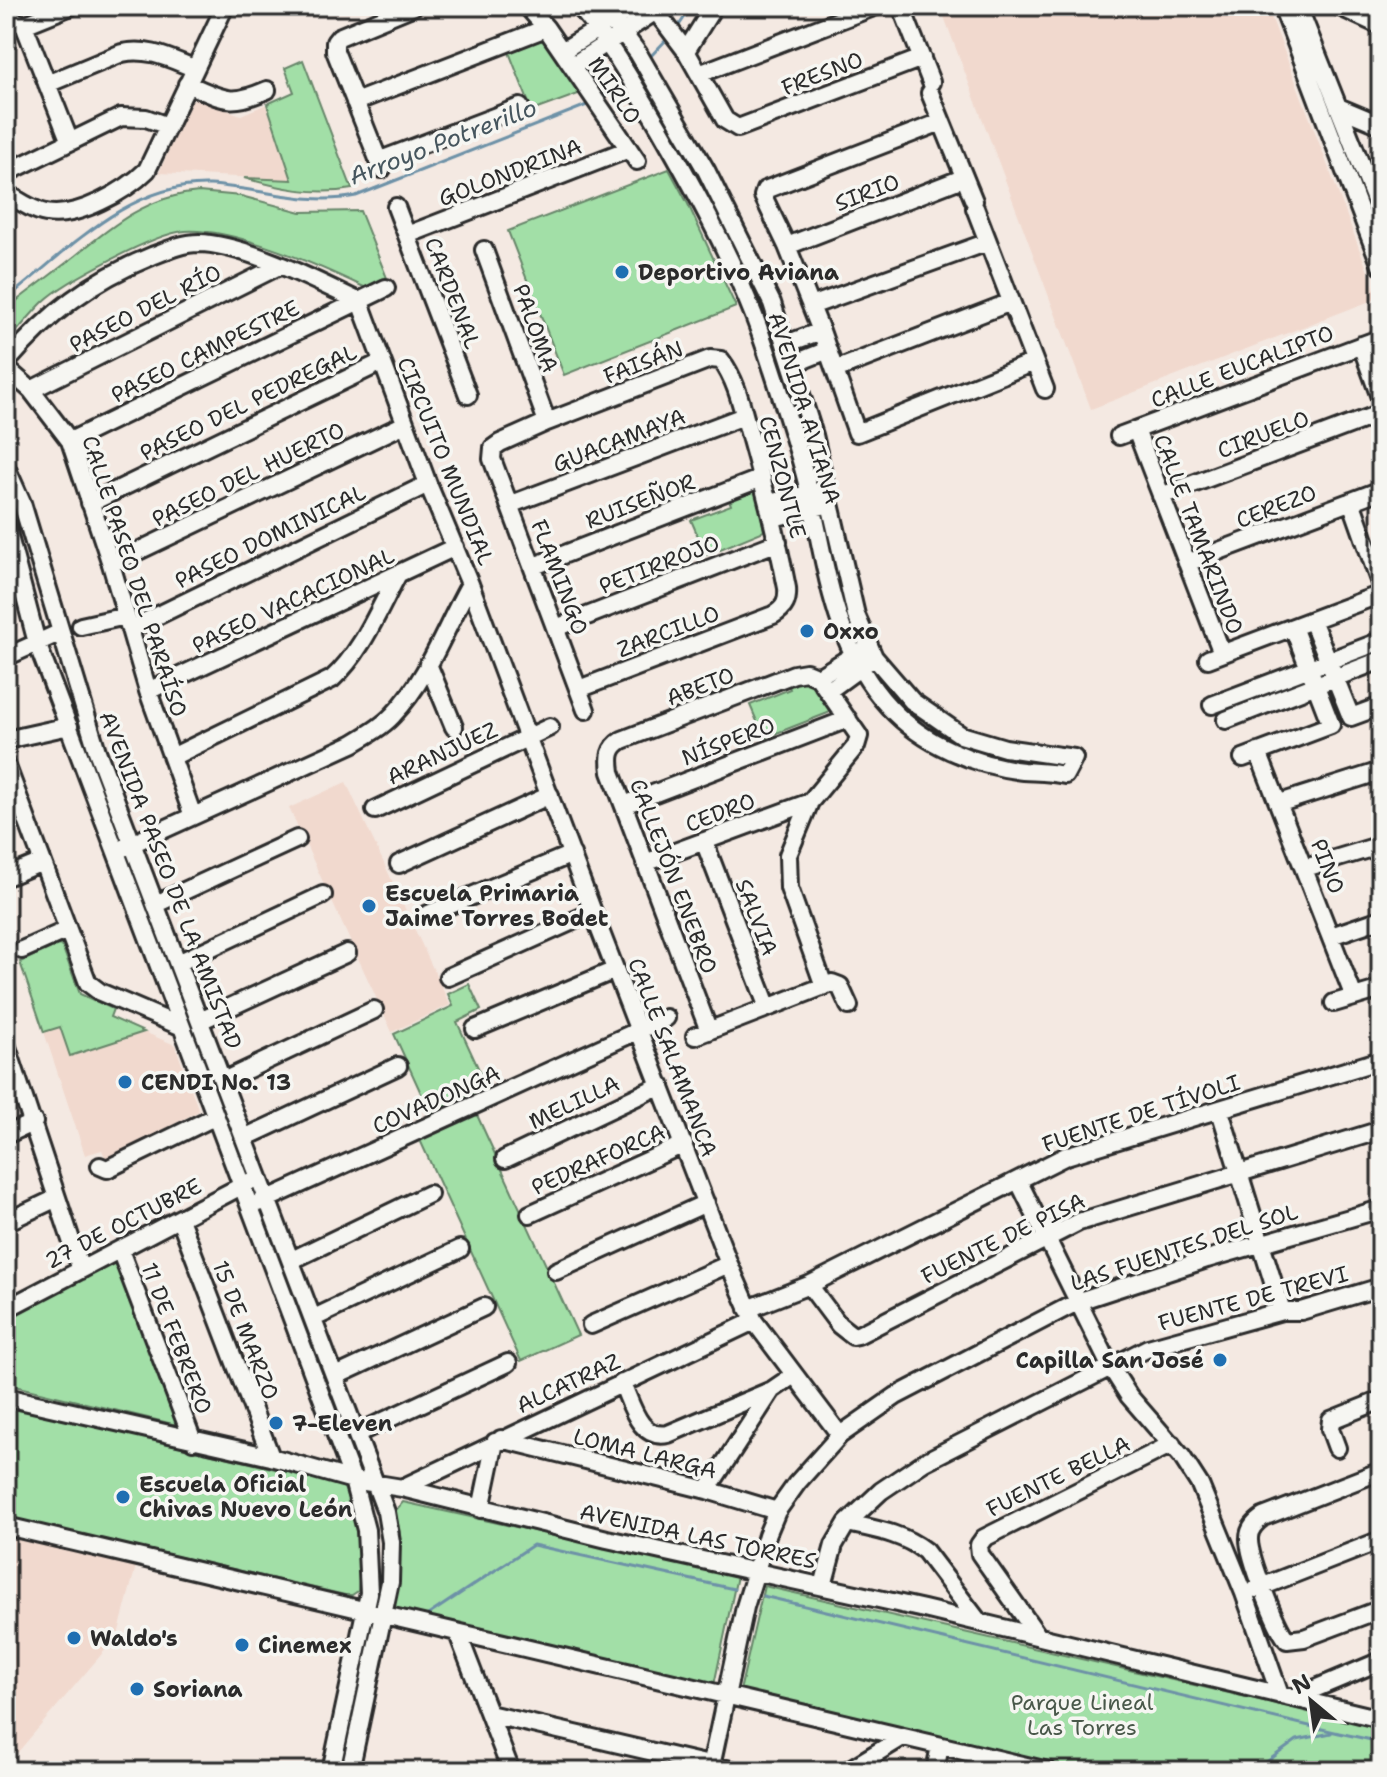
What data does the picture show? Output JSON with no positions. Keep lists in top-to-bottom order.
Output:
{
  "streets": {
    "street": [
      "FRESNO",
      "MIRLO",
      "GOLONDRINA",
      "SIRIO",
      "CARDENAL",
      "PASEO DEL RÍO",
      "PALOMA",
      "PASEO CAMPESTRE",
      "FAISÁN",
      "CALLE EUCALIPTO",
      "PASEO DEL PEDREGAL",
      "AVENIDA AVIANA",
      "CIRUELO",
      "GUACAMAYA",
      "CIRCUITO MUNDIAL",
      "PASEO DEL HUERTO",
      "CENZONTLE",
      "RUISEÑOR",
      "CEREZO",
      "CALLE TAMARINDO",
      "PASEO DOMINICAL",
      "PETIRROJO",
      "CALLE PASEO DEL PARAÍSO",
      "FLAMINGO",
      "PASEO VACACIONAL",
      "ZARCILLO",
      "ABETO",
      "NÍSPERO",
      "ARANJUEZ",
      "CEDRO",
      "PINO",
      "CALLEJÓN ENEBRO",
      "AVENIDA PASEO DE LA AMISTAD",
      "SALVIA",
      "CALLE SALAMANCA",
      "COVADONGA",
      "MELILLA",
      "FUENTE DE TÍVOLI",
      "PEDRAFORCA",
      "27 DE OCTUBRE",
      "FUENTE DE PISA",
      "LAS FUENTES DEL SOL",
      "FUENTE DE TREVI",
      "15 DE MARZO",
      "11 DE FEBRERO",
      "ALCATRAZ",
      "LOMA LARGA",
      "FUENTE BELLA",
      "AVENIDA LAS TORRES"
    ]
  },
  "crossings": [
    ["MIRLO", "GOLONDRINA"],
    ["GOLONDRINA", "CARDENAL"],
    ["PASEO DEL RÍO", "CALLE PASEO DEL PARAÍSO"],
    ["PALOMA", "FAISÁN"],
    ["PASEO CAMPESTRE", "CIRCUITO MUNDIAL"],
    ["PASEO CAMPESTRE", "CALLE PASEO DEL PARAÍSO"],
    ["FAISÁN", "CENZONTLE"],
    ["FAISÁN", "FLAMINGO"],
    ["CALLE EUCALIPTO", "CALLE TAMARINDO"],
    ["PASEO DEL PEDREGAL", "CIRCUITO MUNDIAL"],
    ["PASEO DEL PEDREGAL", "CALLE PASEO DEL PARAÍSO"],
    ["CIRUELO", "CALLE TAMARINDO"],
    ["GUACAMAYA", "CENZONTLE"],
    ["GUACAMAYA", "FLAMINGO"],
    ["CIRCUITO MUNDIAL", "PASEO DEL HUERTO"],
    ["CIRCUITO MUNDIAL", "PASEO DOMINICAL"],
    ["CIRCUITO MUNDIAL", "CALLE PASEO DEL PARAÍSO"],
    ["CIRCUITO MUNDIAL", "PASEO VACACIONAL"],
    ["CIRCUITO MUNDIAL", "AVENIDA PASEO DE LA AMISTAD"],
    ["CIRCUITO MUNDIAL", "CALLE SALAMANCA"],
    ["PASEO DEL HUERTO", "CALLE PASEO DEL PARAÍSO"],
    ["CENZONTLE", "RUISEÑOR"],
    ["CENZONTLE", "PETIRROJO"],
    ["CENZONTLE", "ZARCILLO"],
    ["RUISEÑOR", "FLAMINGO"],
    ["CEREZO", "CALLE TAMARINDO"],
    ["PASEO DOMINICAL", "CALLE PASEO DEL PARAÍSO"],
    ["PETIRROJO", "FLAMINGO"],
    ["CALLE PASEO DEL PARAÍSO", "PASEO VACACIONAL"],
    ["FLAMINGO", "ZARCILLO"],
    ["ABETO", "CALLEJÓN ENEBRO"],
    ["NÍSPERO", "CALLEJÓN ENEBRO"],
    ["ARANJUEZ", "CALLE SALAMANCA"],
    ["CEDRO", "CALLEJÓN ENEBRO"],
    ["CEDRO", "SALVIA"],
    ["CALLEJÓN ENEBRO", "SALVIA"],
    ["AVENIDA PASEO DE LA AMISTAD", "COVADONGA"],
    ["AVENIDA PASEO DE LA AMISTAD", "27 DE OCTUBRE"],
    ["AVENIDA PASEO DE LA AMISTAD", "AVENIDA LAS TORRES"],
    ["CALLE SALAMANCA", "COVADONGA"],
    ["CALLE SALAMANCA", "MELILLA"],
    ["CALLE SALAMANCA", "FUENTE DE TÍVOLI"],
    ["CALLE SALAMANCA", "PEDRAFORCA"],
    ["CALLE SALAMANCA", "LAS FUENTES DEL SOL"],
    ["CALLE SALAMANCA", "ALCATRAZ"],
    ["FUENTE DE TÍVOLI", "FUENTE DE PISA"],
    ["FUENTE DE TÍVOLI", "ALCATRAZ"],
    ["27 DE OCTUBRE", "15 DE MARZO"],
    ["27 DE OCTUBRE", "11 DE FEBRERO"],
    ["LAS FUENTES DEL SOL", "LOMA LARGA"],
    ["LAS FUENTES DEL SOL", "AVENIDA LAS TORRES"],
    ["15 DE MARZO", "AVENIDA LAS TORRES"],
    ["11 DE FEBRERO", "AVENIDA LAS TORRES"],
    ["ALCATRAZ", "LOMA LARGA"],
    ["ALCATRAZ", "AVENIDA LAS TORRES"],
    ["FUENTE BELLA", "AVENIDA LAS TORRES"]
  ],
  "water": ["Arroyo Potrerillo"],
  "parks": ["Parque Lineal Las Torres"],
  "places": [
    "Deportivo Aviana",
    "Oxxo",
    "Escuela Primaria Jaime Torres Bodet",
    "CENDI No. 13",
    "Capilla San José",
    "7-Eleven",
    "Escuela Oficial Chivas Nuevo León",
    "Waldo's",
    "Cinemex",
    "Soriana"
  ],
  "north": "top left"
}
